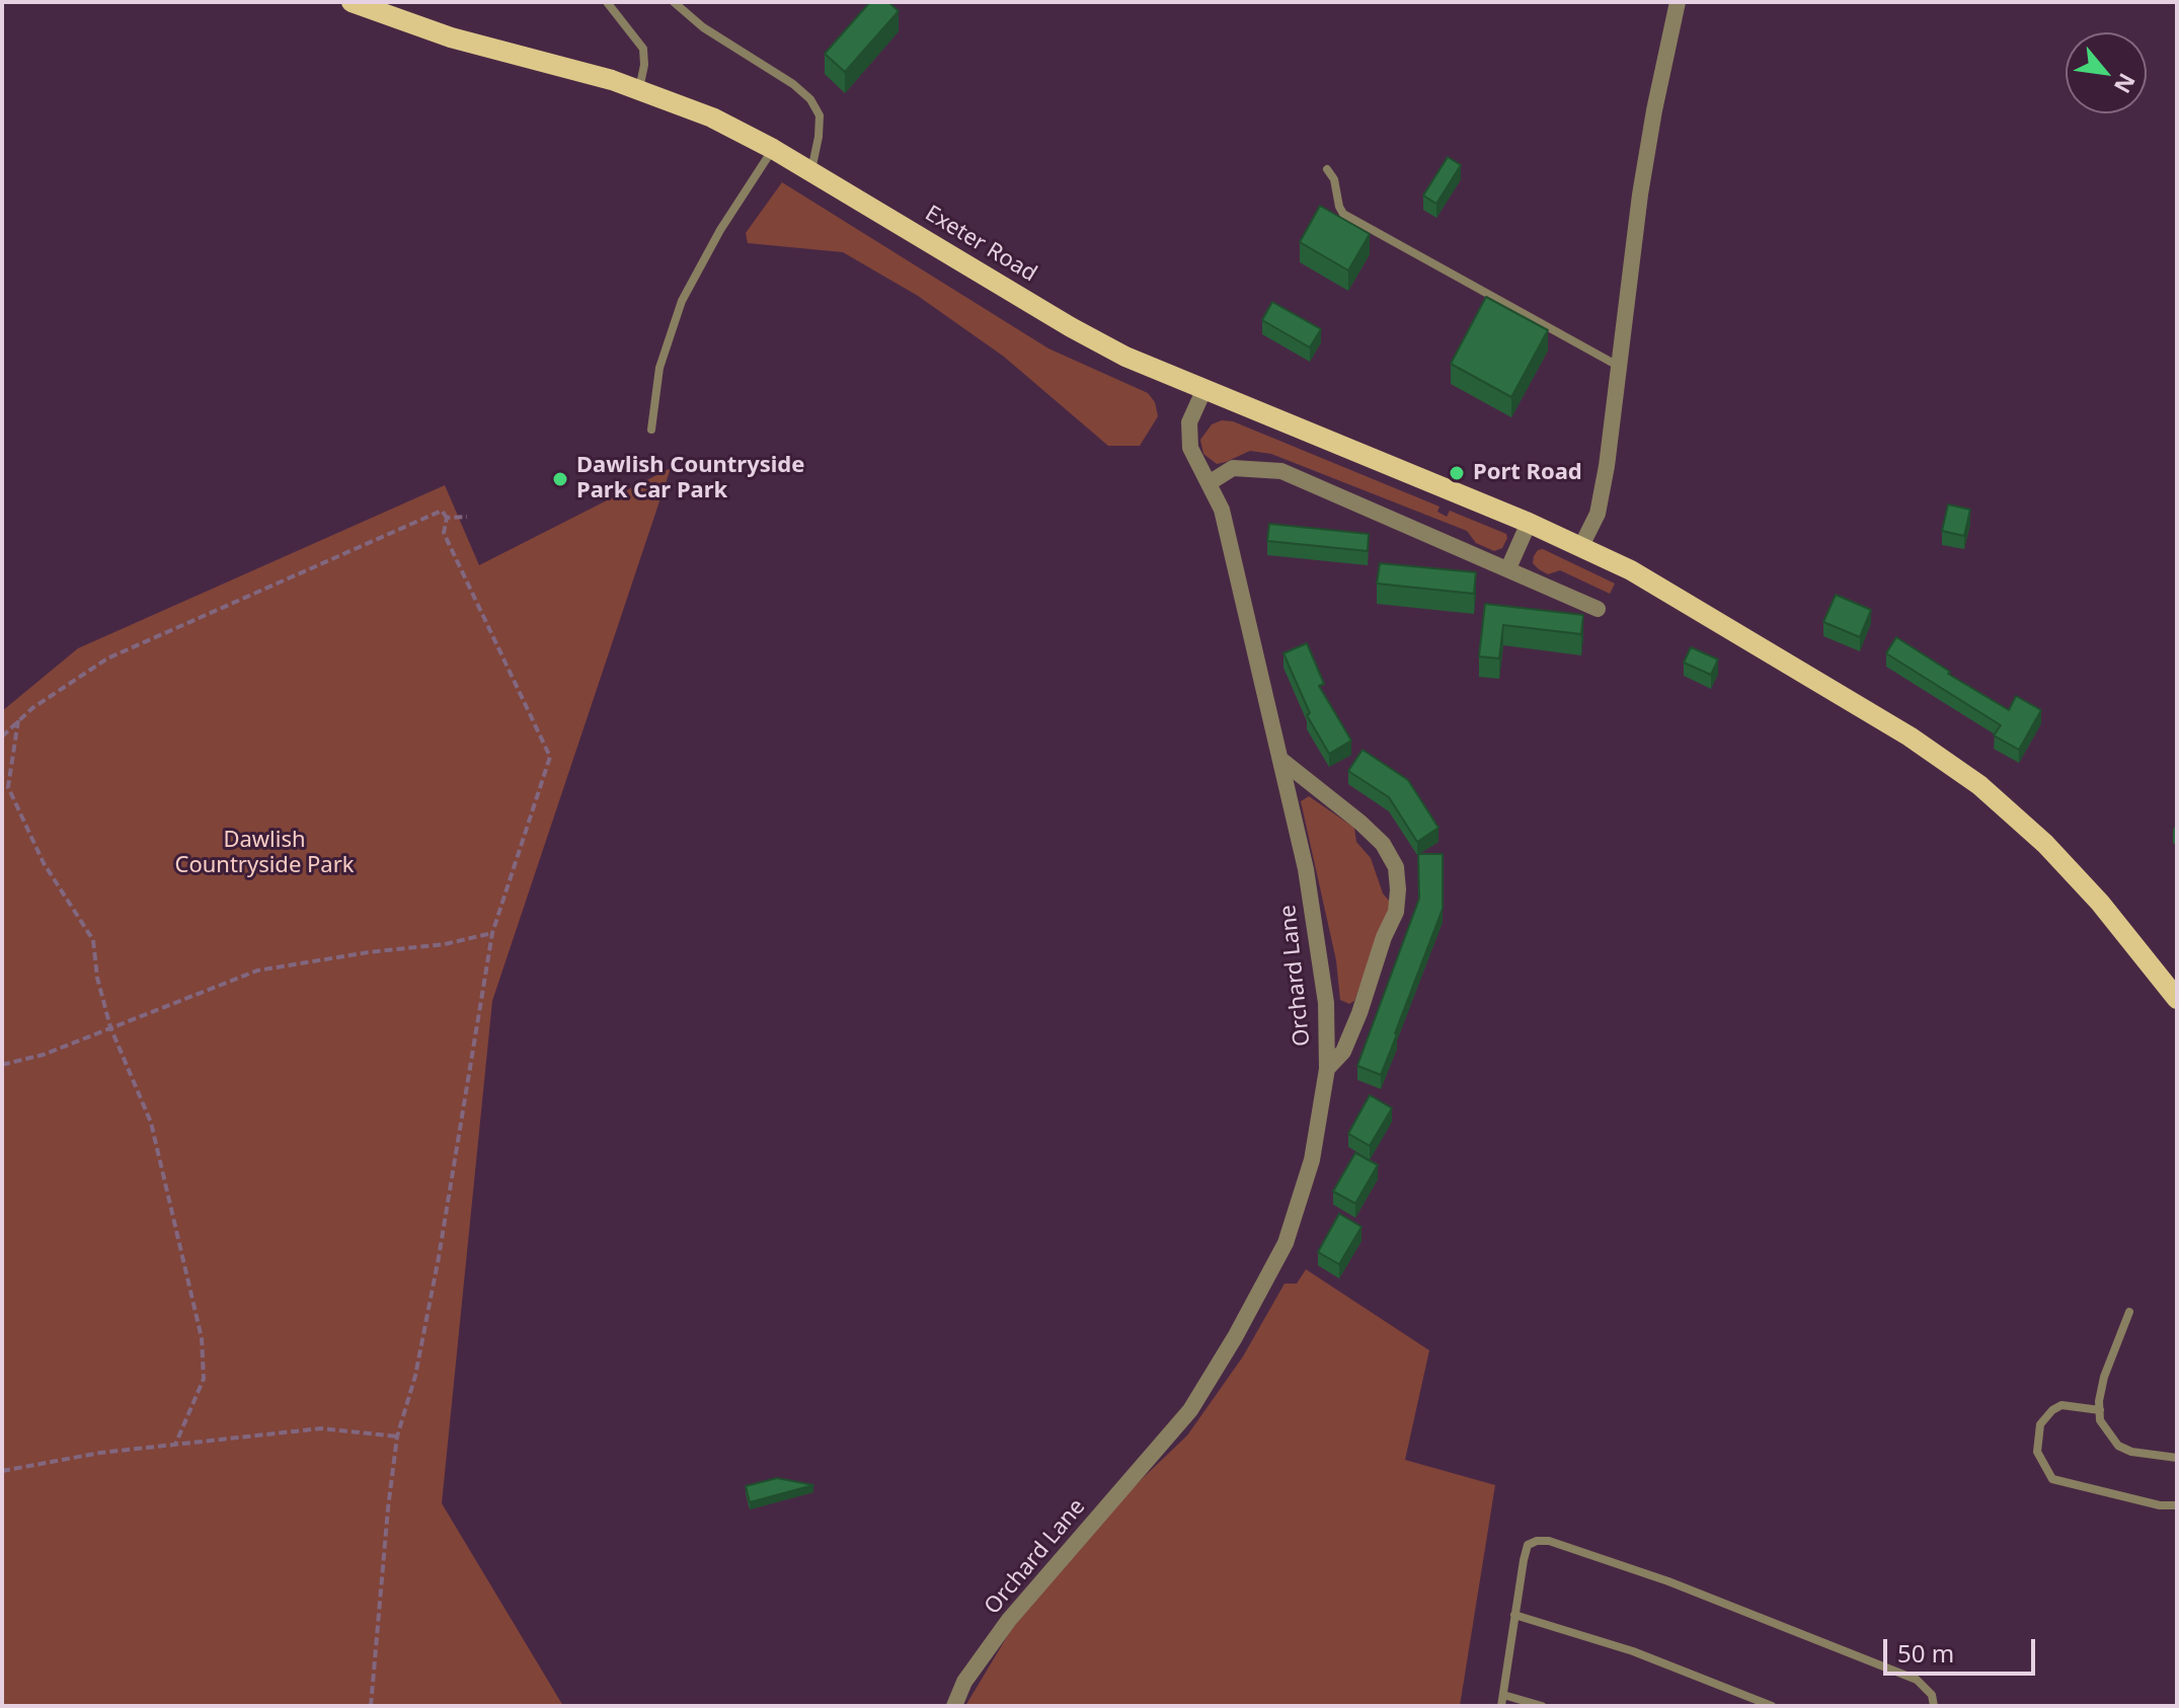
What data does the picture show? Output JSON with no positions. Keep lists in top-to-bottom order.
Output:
{
  "streets": {
    "main road": ["Exeter Road"],
    "street": ["Orchard Lane"]
  },
  "crossings": [
    ["Exeter Road", "Orchard Lane"]
  ],
  "parks": ["Dawlish Countryside Park"],
  "places": ["Port Road", "Dawlish Countryside Park Car Park"],
  "scale_bar": "50 m",
  "north": "bottom right"
}
